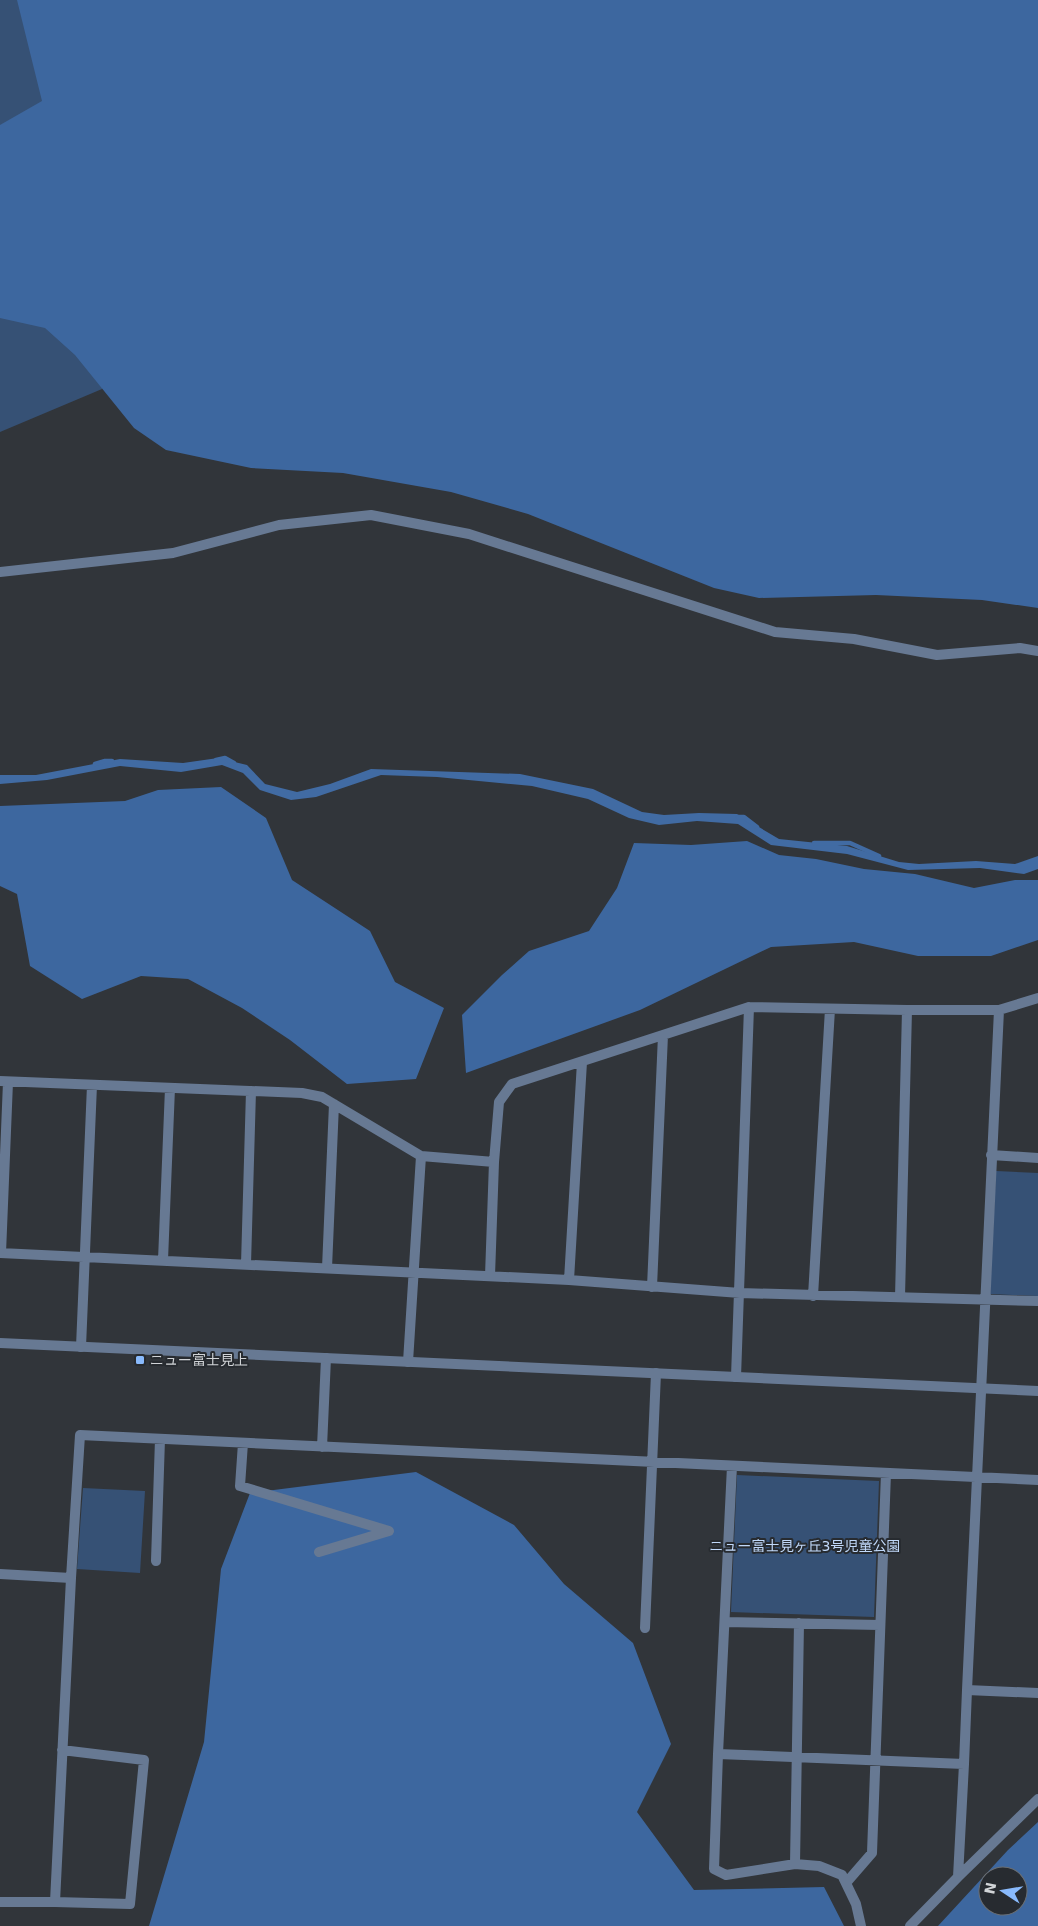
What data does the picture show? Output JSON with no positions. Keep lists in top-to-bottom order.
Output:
{
  "parks": ["ニュー富士見ヶ丘3号児童公園"],
  "places": {
    "transit": ["ニュー富士見上"]
  },
  "north": "left"
}
